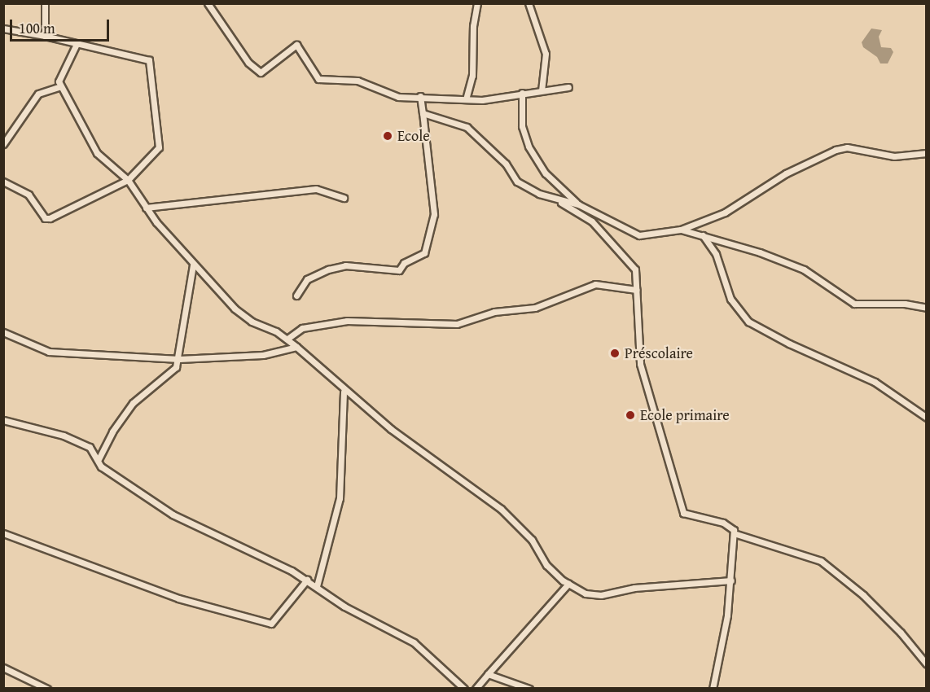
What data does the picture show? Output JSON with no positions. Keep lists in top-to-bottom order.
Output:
{
  "places": ["Ecole", "Préscolaire", "Ecole primaire"],
  "scale_bar": "100 m"
}
